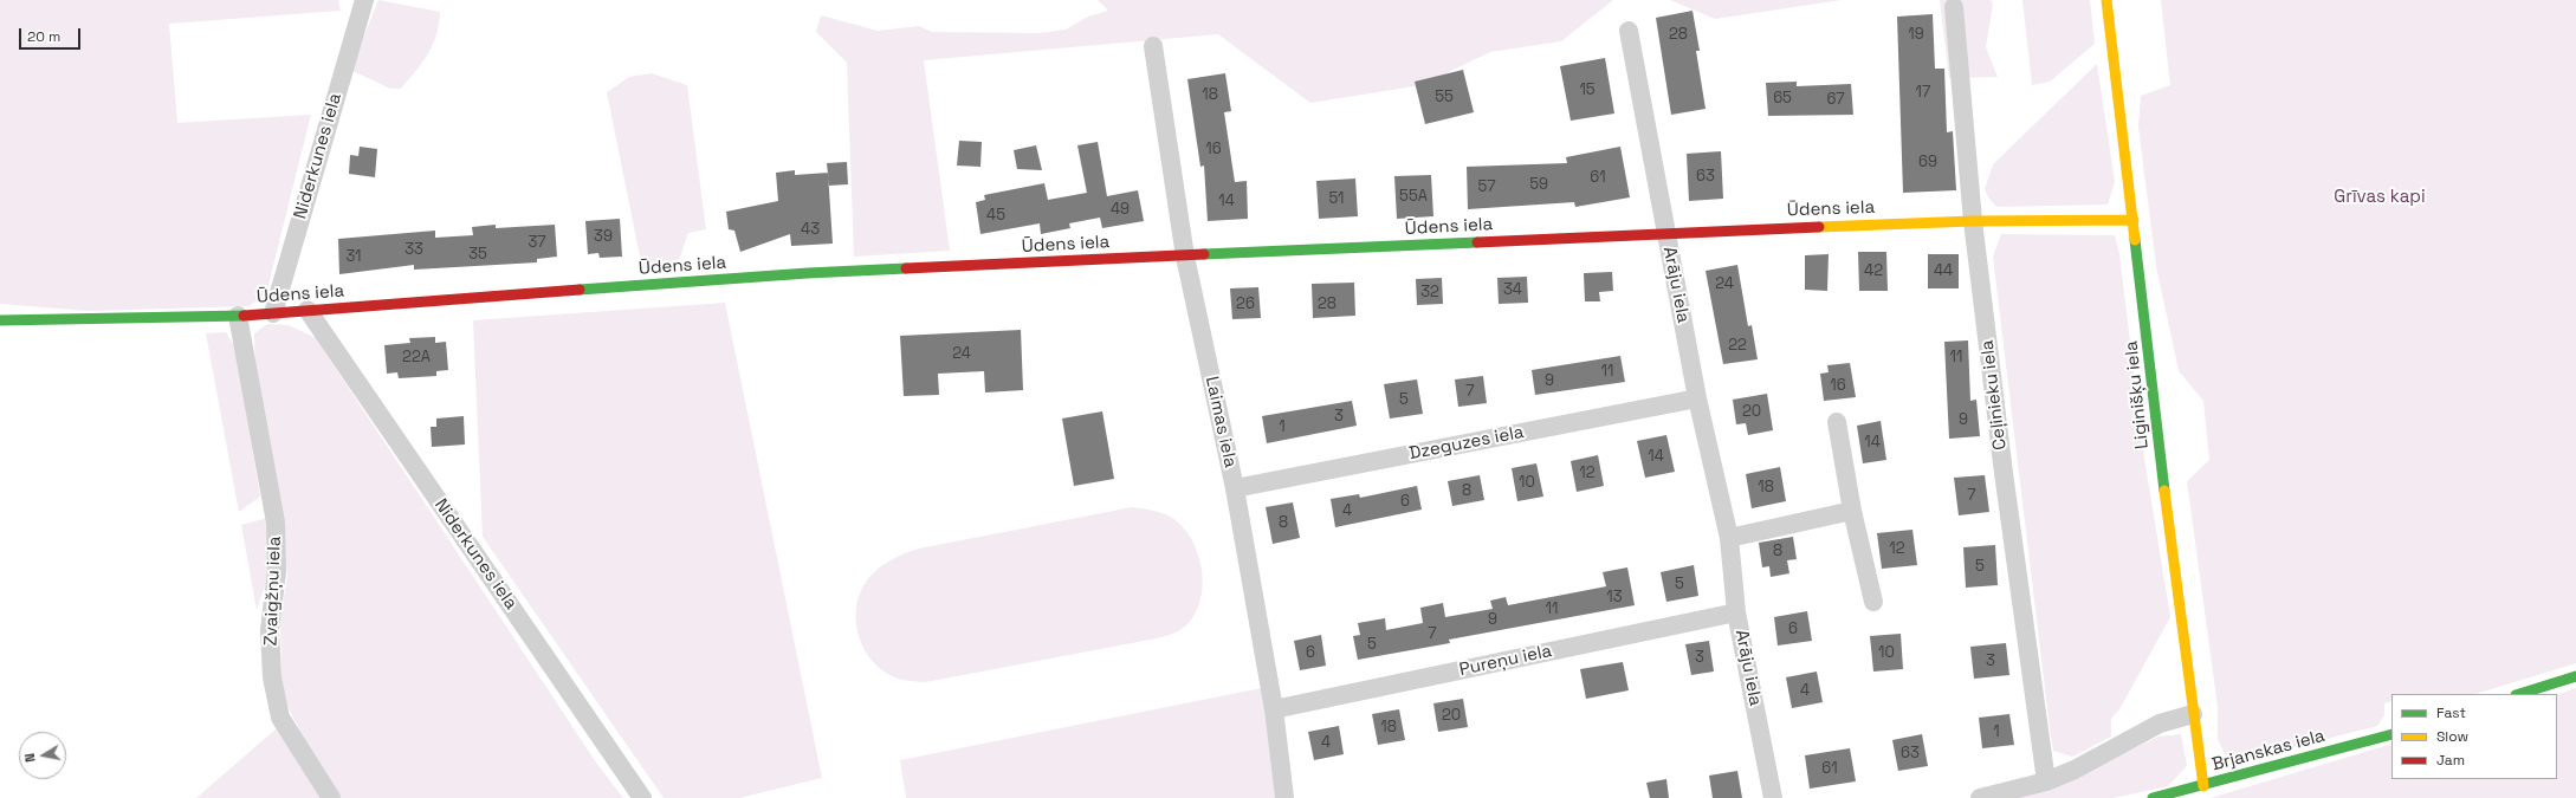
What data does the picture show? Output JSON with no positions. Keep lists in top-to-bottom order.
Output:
{
  "streets": {
    "street": [
      "Niderkunes iela",
      "Ūdens iela",
      "Arāju iela",
      "Ceļinieku iela",
      "Liginišķu iela",
      "Laimas iela",
      "Dzeguzes iela",
      "Zvaigžņu iela",
      "Pureņu iela",
      "Brjanskas iela"
    ]
  },
  "crossings": [
    ["Niderkunes iela", "Ūdens iela"],
    ["Ūdens iela", "Arāju iela"],
    ["Ūdens iela", "Ceļinieku iela"],
    ["Ūdens iela", "Liginišķu iela"],
    ["Ūdens iela", "Laimas iela"],
    ["Ūdens iela", "Zvaigžņu iela"],
    ["Arāju iela", "Dzeguzes iela"],
    ["Arāju iela", "Pureņu iela"],
    ["Liginišķu iela", "Brjanskas iela"],
    ["Laimas iela", "Dzeguzes iela"],
    ["Laimas iela", "Pureņu iela"]
  ],
  "parks": ["Grīvas kapi"],
  "house_numbers": [
    "28",
    "19",
    "15",
    "17",
    "18",
    "55",
    "65",
    "67",
    "16",
    "69",
    "63",
    "61",
    "59",
    "57",
    "55A",
    "51",
    "14",
    "49",
    "45",
    "43",
    "39",
    "37",
    "33",
    "35",
    "31",
    "42",
    "44",
    "24",
    "34",
    "32",
    "26",
    "28",
    "22",
    "24",
    "22A",
    "11",
    "11",
    "9",
    "16",
    "7",
    "5",
    "20",
    "3",
    "9",
    "1",
    "14",
    "14",
    "12",
    "10",
    "18",
    "8",
    "7",
    "6",
    "4",
    "8",
    "12",
    "8",
    "5",
    "5",
    "13",
    "11",
    "9",
    "6",
    "7",
    "5",
    "6",
    "10",
    "3",
    "3",
    "4",
    "20",
    "18",
    "1",
    "4",
    "63",
    "61"
  ],
  "legend": ["Fast", "Slow", "Jam"],
  "scale_bar": "20 m",
  "north": "left"
}
